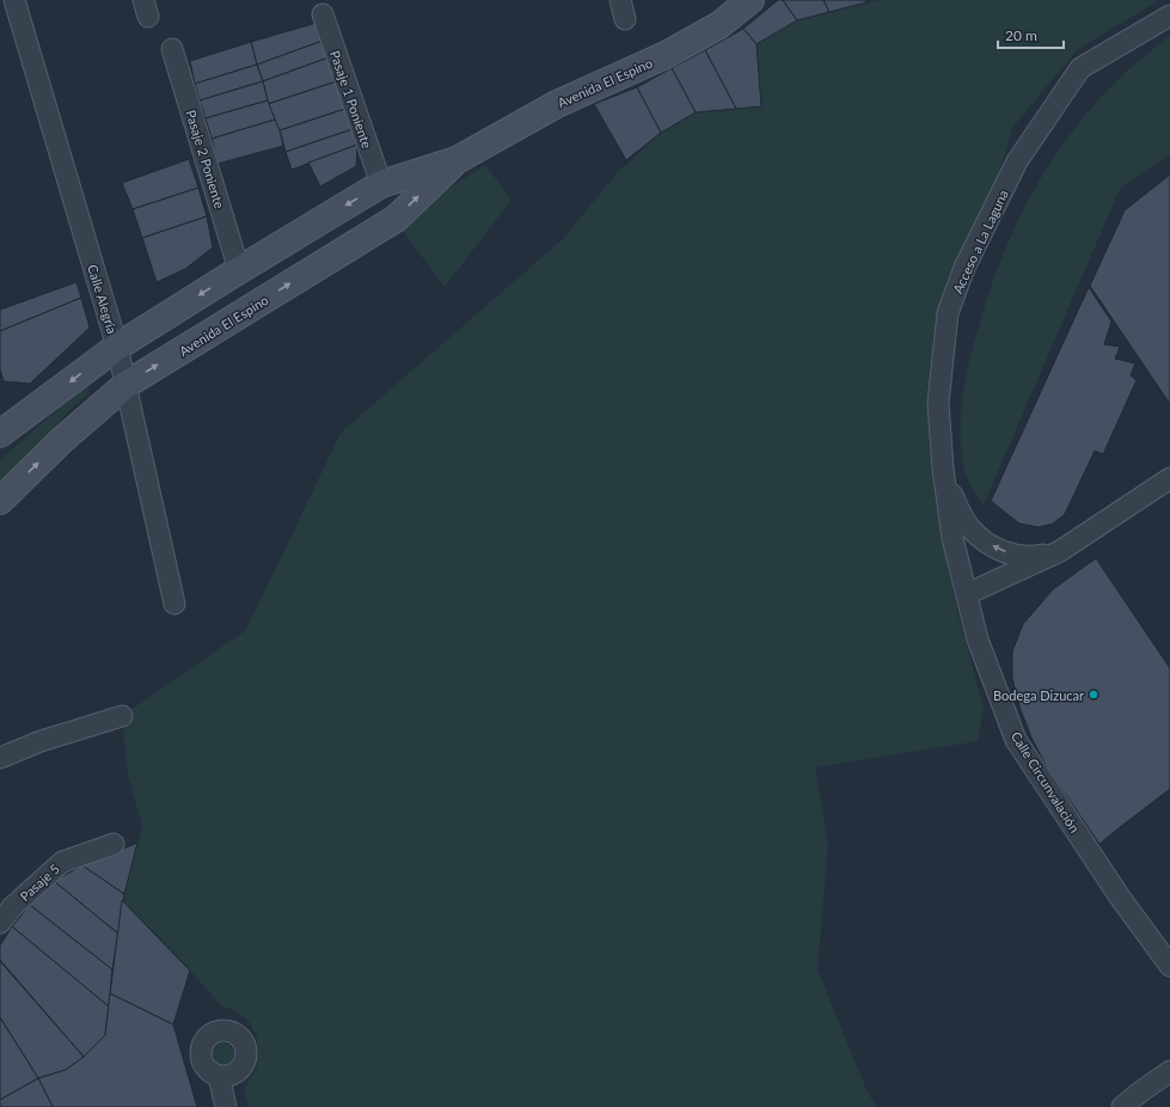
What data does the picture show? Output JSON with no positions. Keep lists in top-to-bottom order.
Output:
{
  "streets": {
    "main road": ["Avenida El Espino"],
    "street": [
      "Pasaje 1 Poniente",
      "Pasaje 2 Poniente",
      "Acceso a La Laguna",
      "Calle Alegría",
      "Calle Circunvalación",
      "Pasaje 5"
    ]
  },
  "crossings": [
    ["Avenida El Espino", "Pasaje 1 Poniente"],
    ["Avenida El Espino", "Pasaje 2 Poniente"],
    ["Avenida El Espino", "Calle Alegría"],
    ["Acceso a La Laguna", "Calle Circunvalación"]
  ],
  "places": ["Bodega Dizucar"],
  "scale_bar": "20 m"
}
